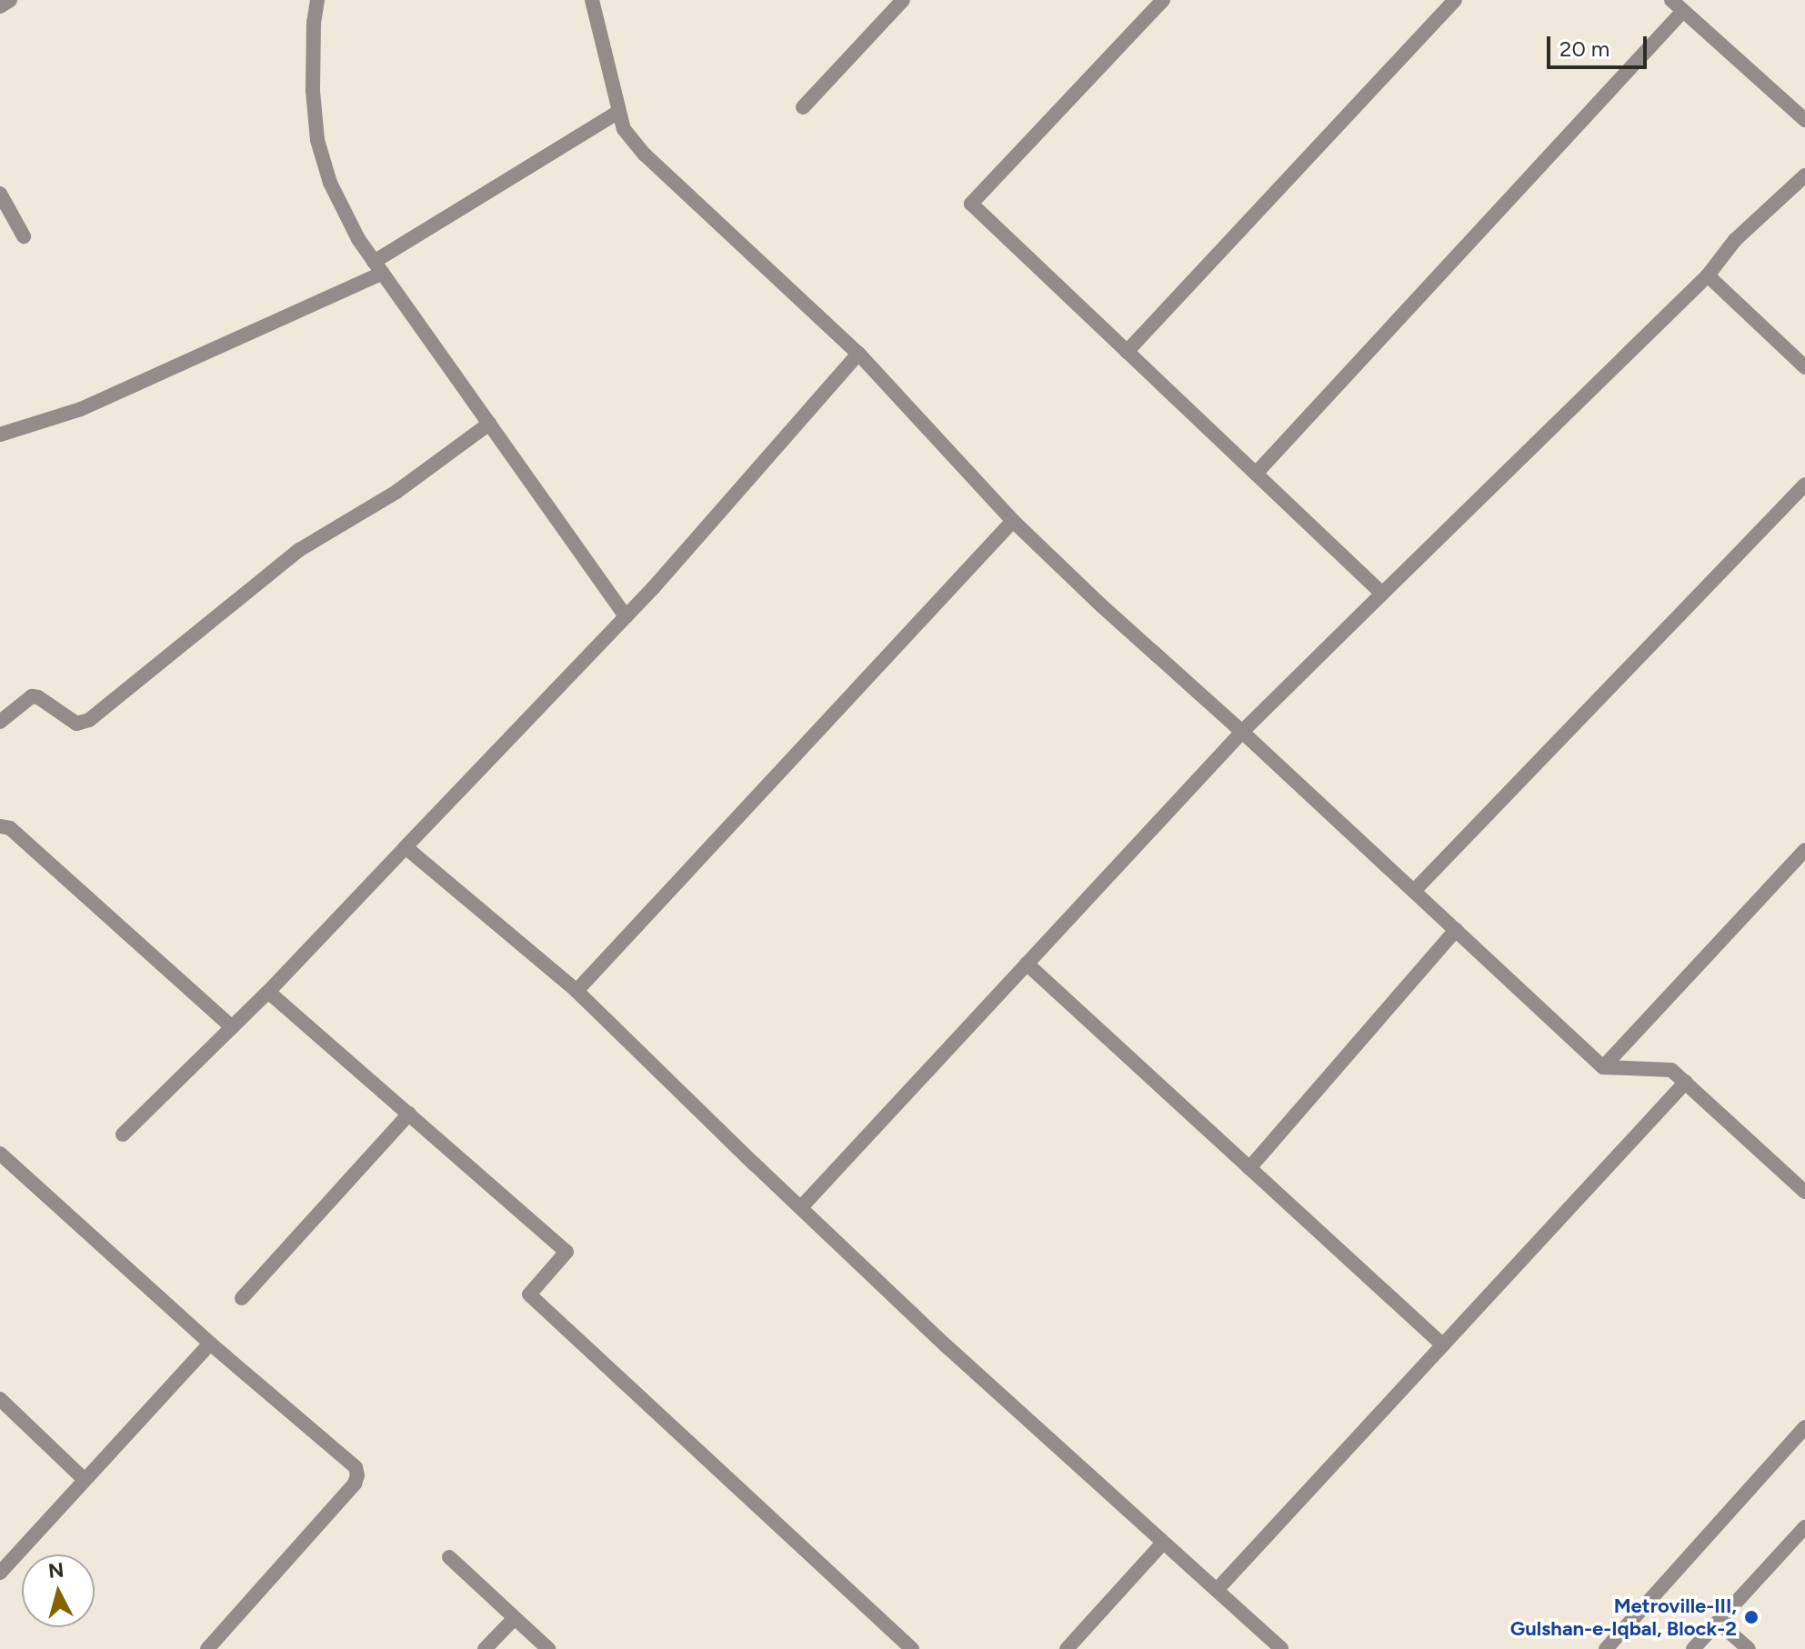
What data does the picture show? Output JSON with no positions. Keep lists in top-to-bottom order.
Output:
{
  "places": ["Metroville-III, Gulshan-e-Iqbal, Block-2"],
  "scale_bar": "20 m",
  "north": "top"
}
